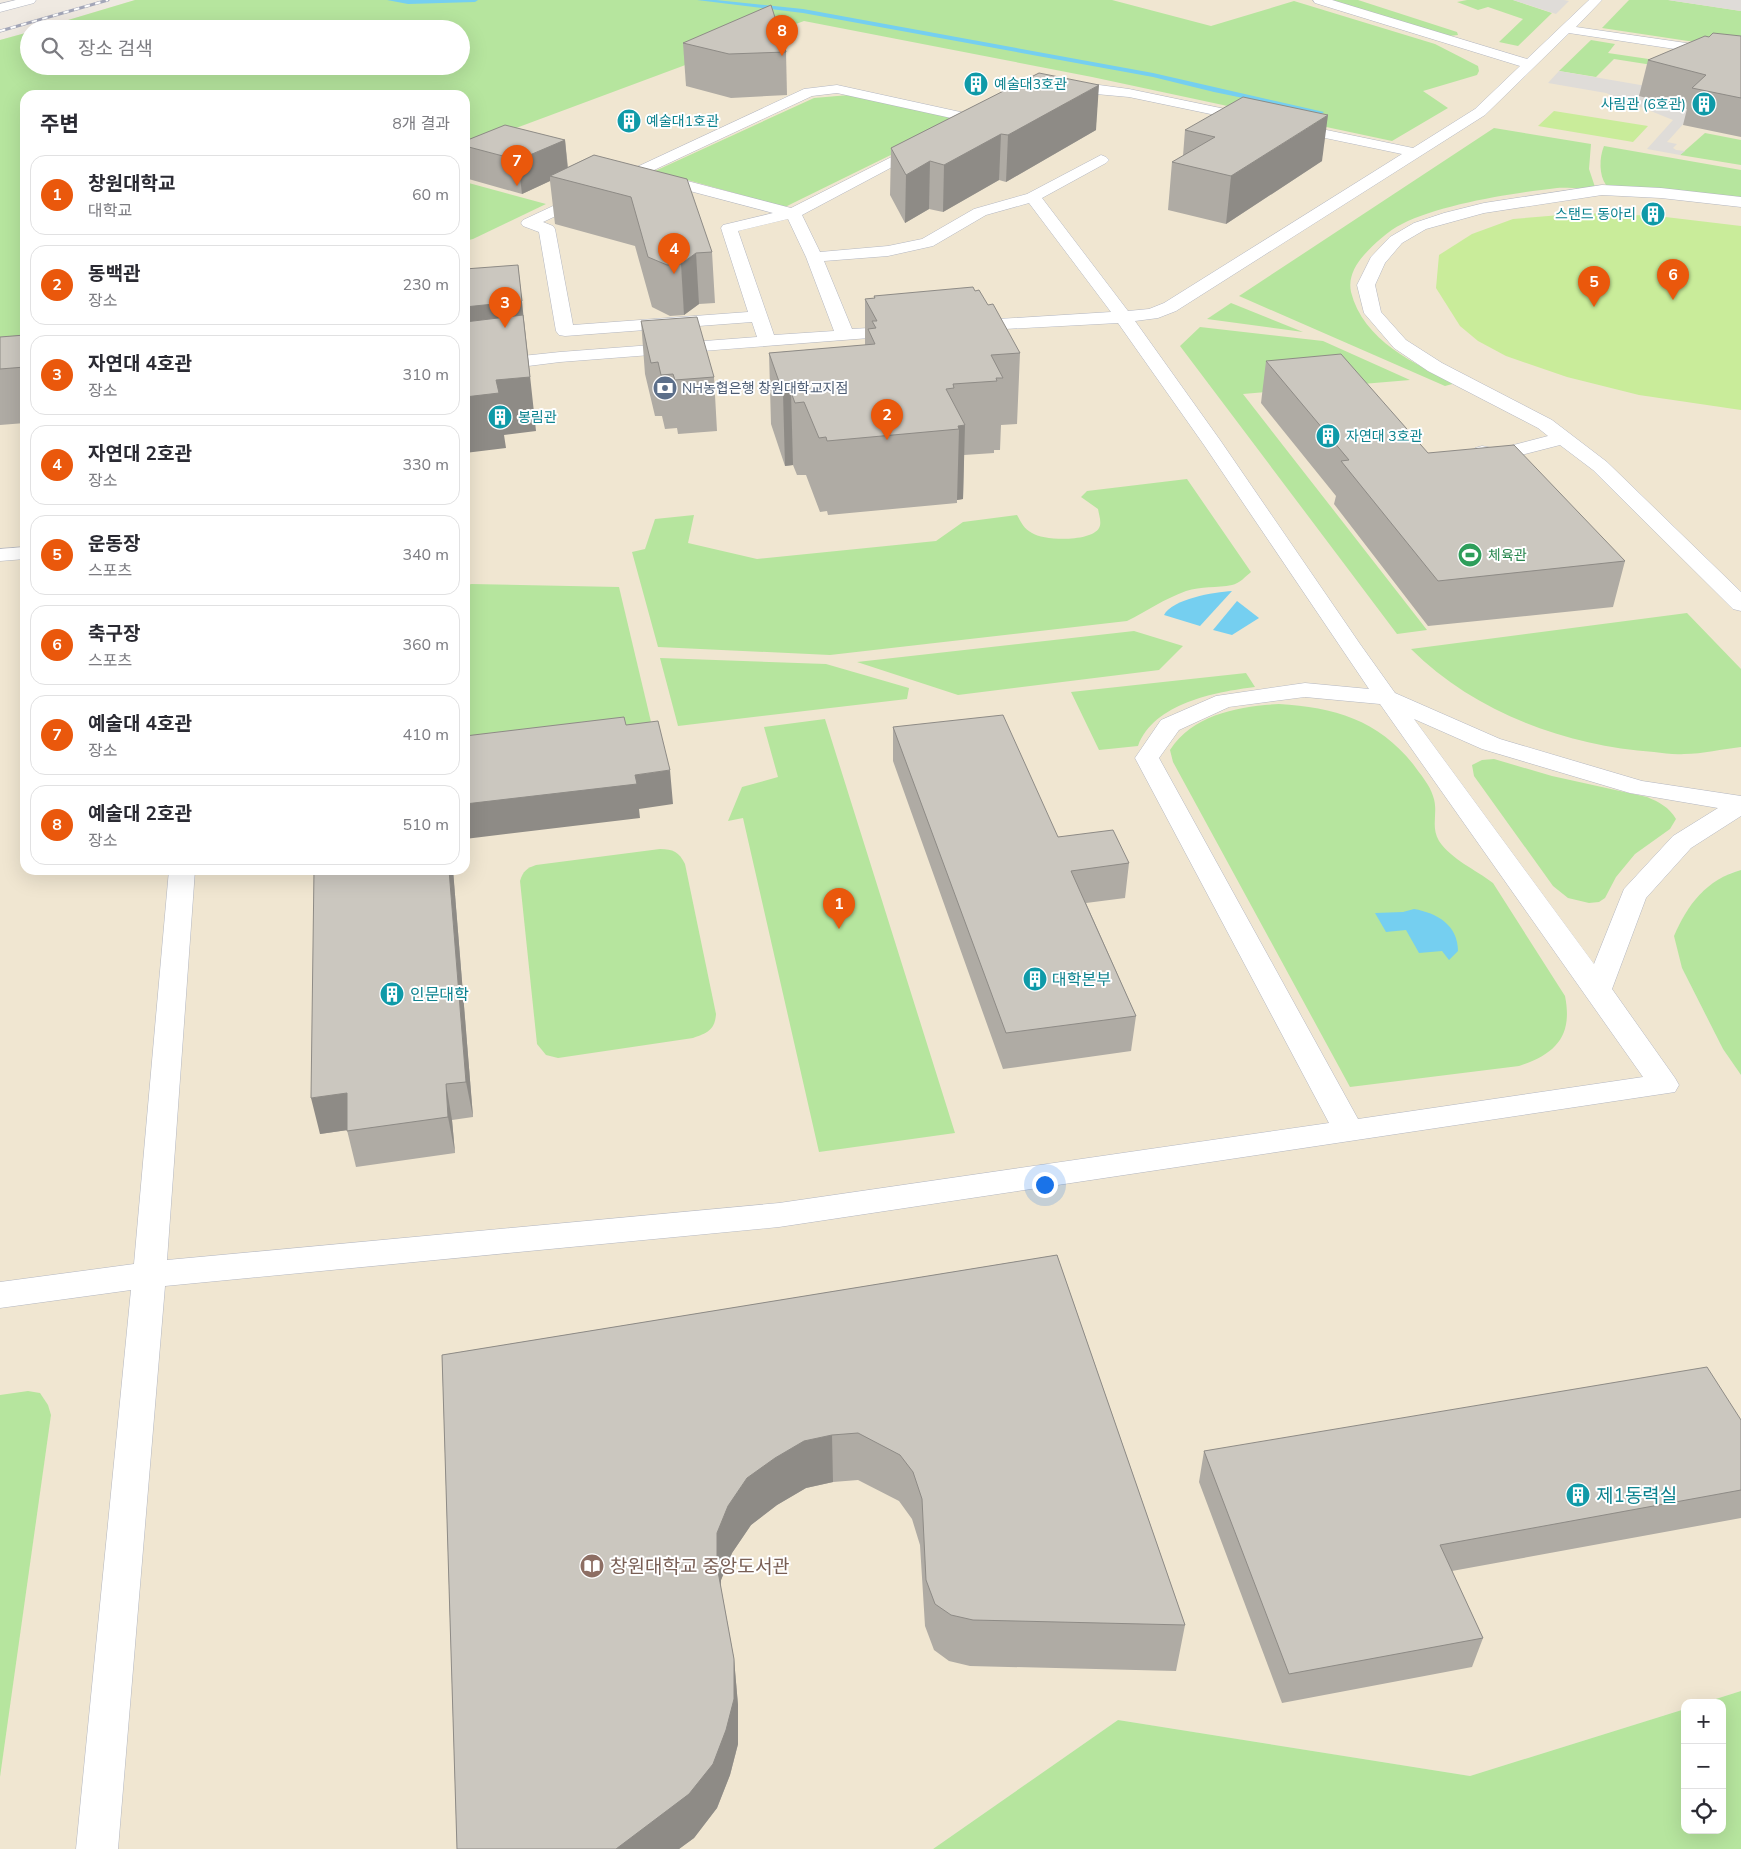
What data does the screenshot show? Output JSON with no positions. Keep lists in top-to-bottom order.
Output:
{
  "places": {
    "building": [
      "예술대3호관",
      "사림관 (6호관)",
      "예술대1호관",
      "스탠드 동아리",
      "봉림관",
      "자연대 3호관",
      "대학본부",
      "인문대학",
      "제1동력실"
    ],
    "bank": ["NH농협은행 창원대학교지점"],
    "sports": ["체육관"],
    "library": ["창원대학교 중앙도서관"]
  },
  "page": {
    "pins": [
      "8",
      "7",
      "4",
      "6",
      "5",
      "3",
      "2",
      "1"
    ],
    "search": "장소 검색",
    "heading": ["주변", "8개 결과"],
    "list": [
      {
        "mark": "1",
        "name": "창원대학교",
        "note": "대학교",
        "value": "60 m"
      },
      {
        "mark": "2",
        "name": "동백관",
        "note": "장소",
        "value": "230 m"
      },
      {
        "mark": "3",
        "name": "자연대 4호관",
        "note": "장소",
        "value": "310 m"
      },
      {
        "mark": "4",
        "name": "자연대 2호관",
        "note": "장소",
        "value": "330 m"
      },
      {
        "mark": "5",
        "name": "운동장",
        "note": "스포츠",
        "value": "340 m"
      },
      {
        "mark": "6",
        "name": "축구장",
        "note": "스포츠",
        "value": "360 m"
      },
      {
        "mark": "7",
        "name": "예술대 4호관",
        "note": "장소",
        "value": "410 m"
      },
      {
        "mark": "8",
        "name": "예술대 2호관",
        "note": "장소",
        "value": "510 m"
      }
    ],
    "map_buttons": ["+", "−"]
  }
}
